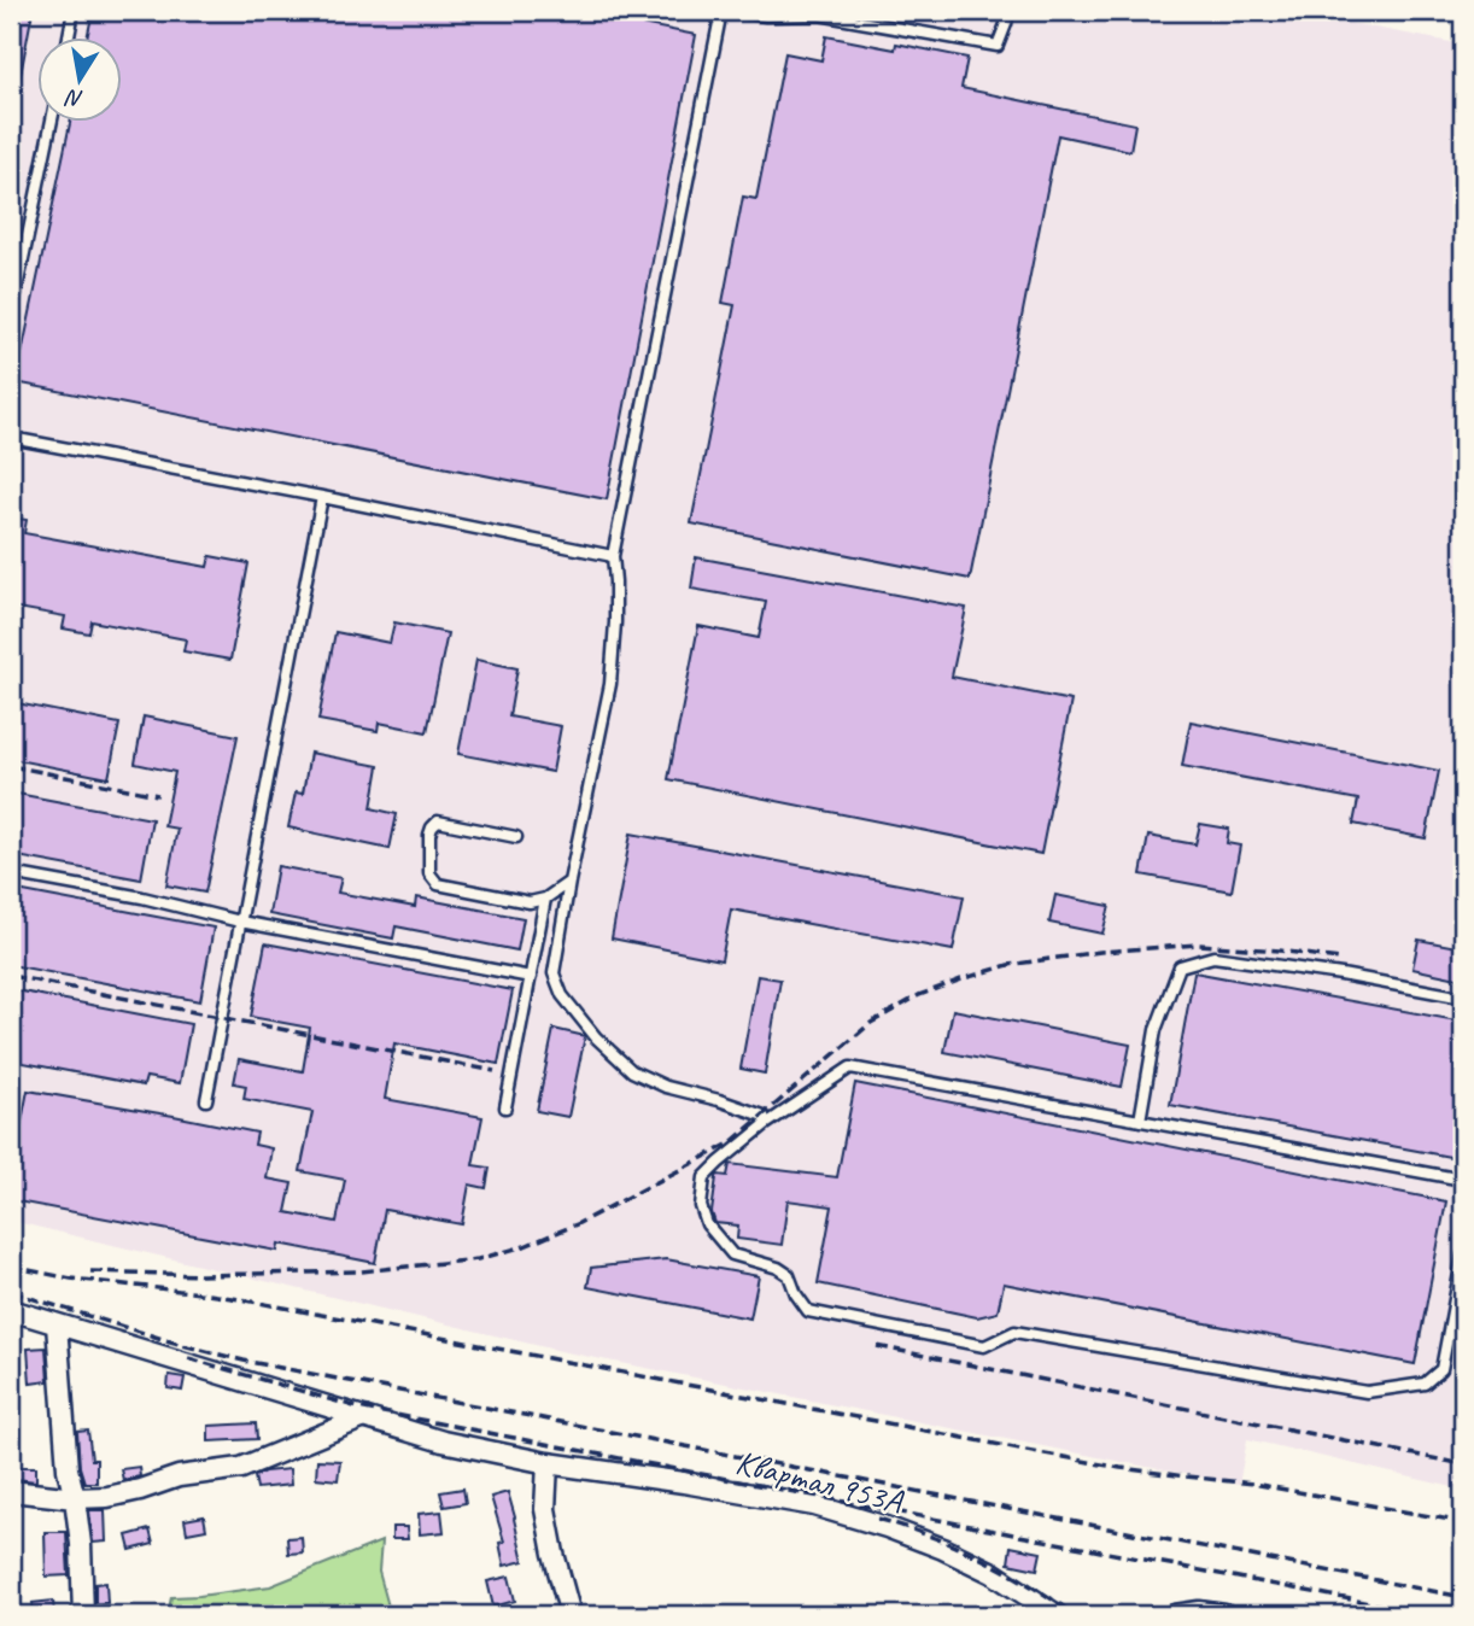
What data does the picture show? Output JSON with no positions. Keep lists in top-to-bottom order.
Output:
{
  "streets": {
    "street": ["Квартал 953А"]
  },
  "north": "bottom"
}
